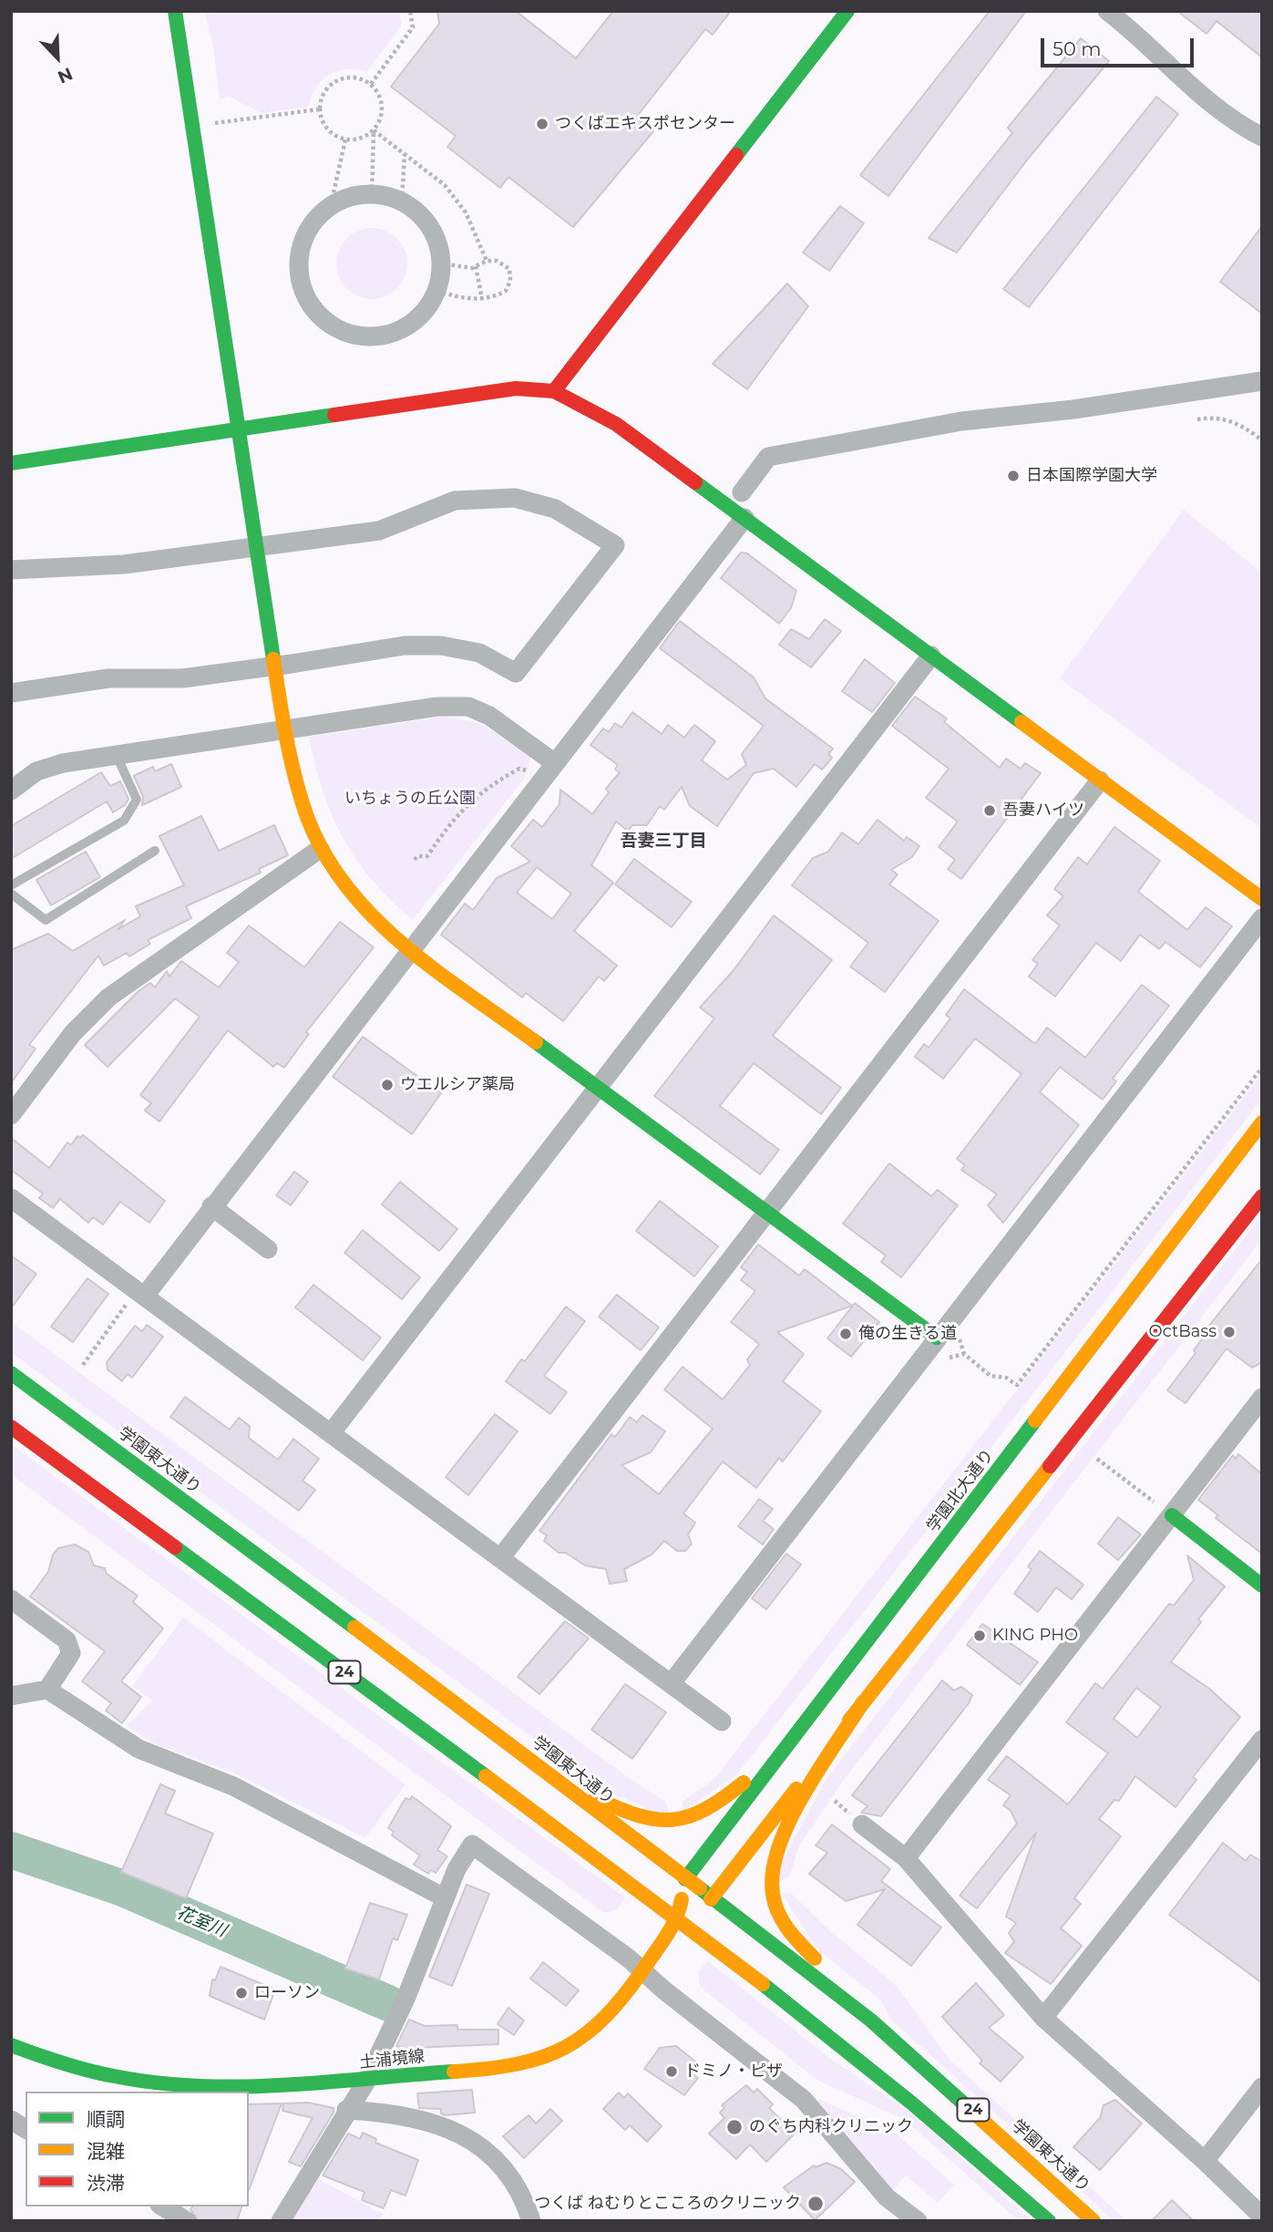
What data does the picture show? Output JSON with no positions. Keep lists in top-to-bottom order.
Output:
{
  "streets": {
    "main road": [
      "学園東大通り",
      "学園北大通り",
      "24",
      "土浦境線"
    ]
  },
  "crossings": [
    ["学園東大通り", "学園北大通り"],
    ["学園東大通り", "土浦境線"],
    ["学園北大通り", "土浦境線"],
    ["24", "土浦境線"]
  ],
  "districts": ["吾妻三丁目"],
  "water": ["花室川"],
  "parks": ["いちょうの丘公園"],
  "places": [
    "つくばエキスポセンター",
    "日本国際学園大学",
    "吾妻ハイツ",
    "ウエルシア薬局",
    "OctBass",
    "俺の生きる道",
    "KING PHO",
    "ローソン",
    "ドミノ・ピザ",
    "のぐち内科クリニック",
    "つくば ねむりとこころのクリニック"
  ],
  "legend": ["順調", "混雑", "渋滞"],
  "scale_bar": "50 m",
  "north": "bottom right"
}
